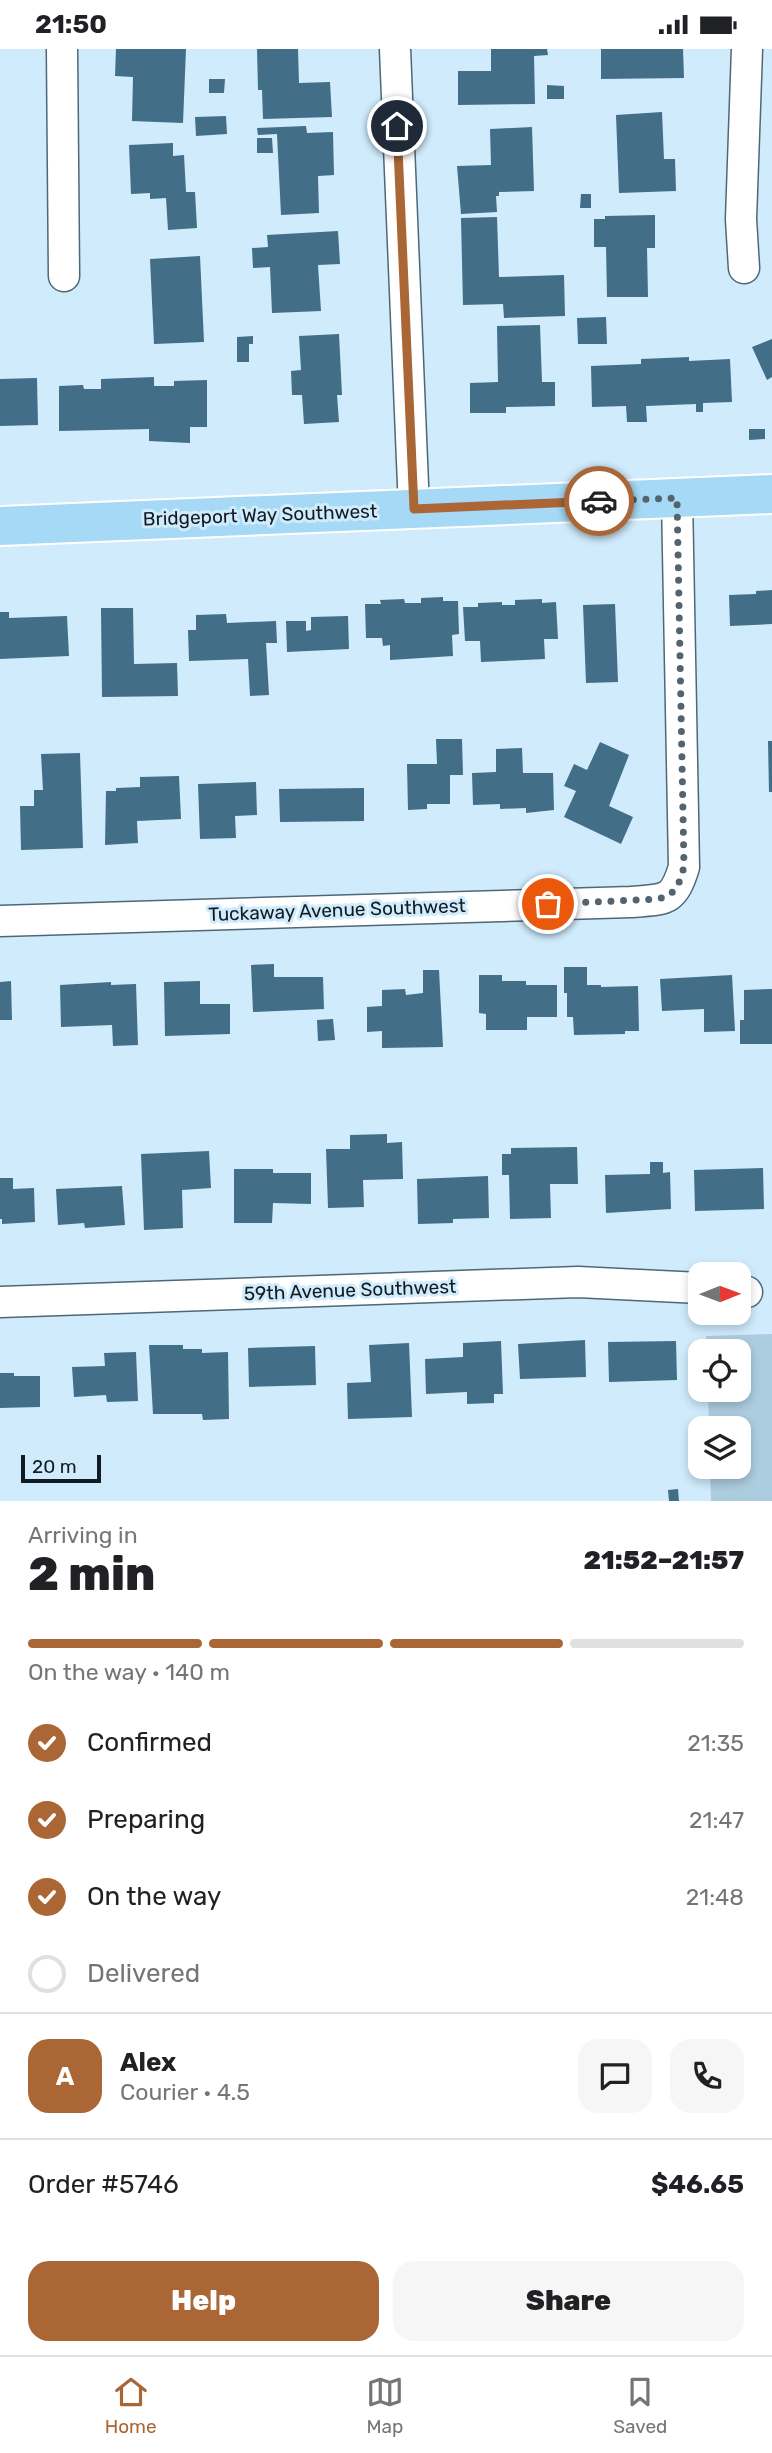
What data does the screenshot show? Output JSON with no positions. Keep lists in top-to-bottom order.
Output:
{
  "streets": {
    "main road": ["Bridgeport Way Southwest"],
    "street": ["Tuckaway Avenue Southwest", "59th Avenue Southwest"]
  },
  "crossings": [
    ["Bridgeport Way Southwest", "Tuckaway Avenue Southwest"]
  ],
  "scale_bar": "20 m",
  "north": "right",
  "page": {
    "status": "21:50",
    "scale": "20 m",
    "heading": ["2 min", "Arriving in", "21:52–21:57"],
    "panel": [
      "Alex",
      "Courier · 4.5",
      "Order #5746",
      "$46.65"
    ],
    "bar": "On the way · 140 m",
    "list": [
      ["Confirmed", "21:35"],
      ["Preparing", "21:47"],
      ["On the way", "21:48"],
      "Delivered"
    ],
    "round": "A",
    "buttons": ["Help", "Share"],
    "tabs": ["Home", "Map", "Saved"]
  }
}
